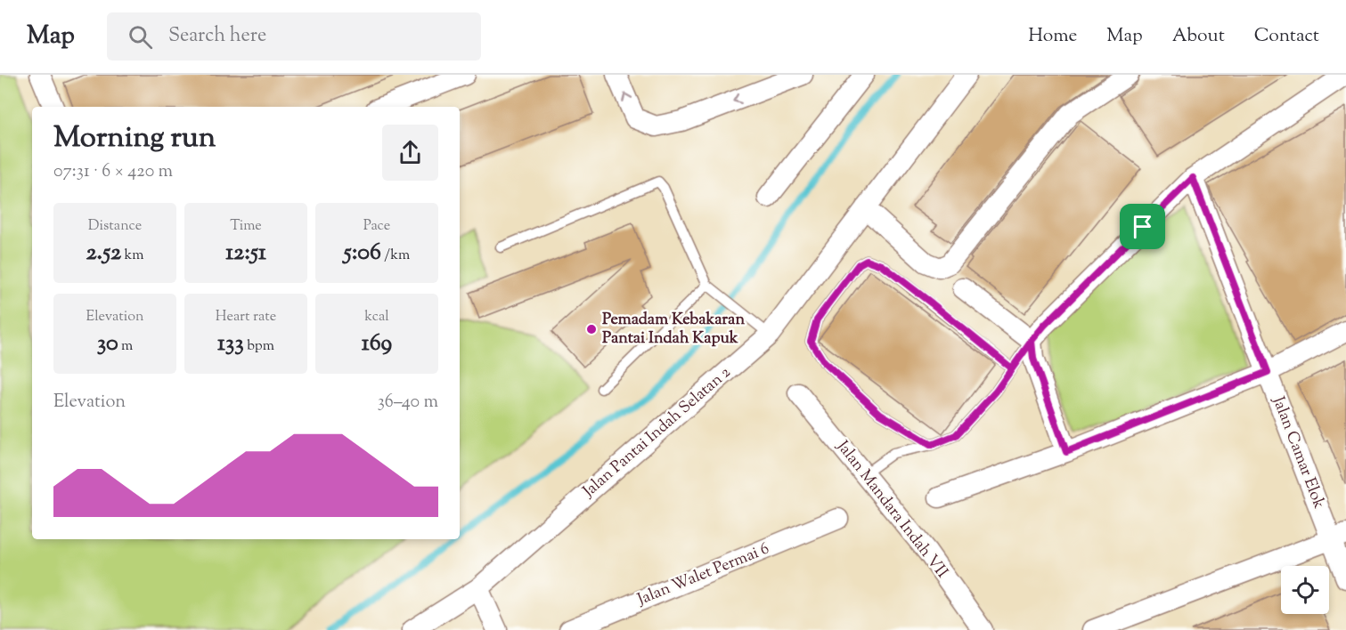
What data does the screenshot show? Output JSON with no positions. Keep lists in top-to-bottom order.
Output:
{
  "streets": {
    "street": [
      "Jalan Pantai Indah Selatan 2",
      "Jalan Camar Elok",
      "Jalan Mandara Indah VII",
      "Jalan Walet Permai 6"
    ]
  },
  "places": ["Pemadam Kebakaran Pantai Indah Kapuk"],
  "page": {
    "header": "Map",
    "search": "Search here",
    "nav": [
      "Home",
      "Map",
      "About",
      "Contact"
    ],
    "heading": ["Morning run", "07:31 · 6 × 420 m"],
    "stats": [
      ["Distance", "2.52 km"],
      ["Time", "12:51"],
      ["Pace", "5:06 /km"],
      ["Elevation", "30 m"],
      ["Heart rate", "133 bpm"],
      ["kcal", "169"]
    ],
    "chart": ["Elevation", "36–40 m"]
  }
}
